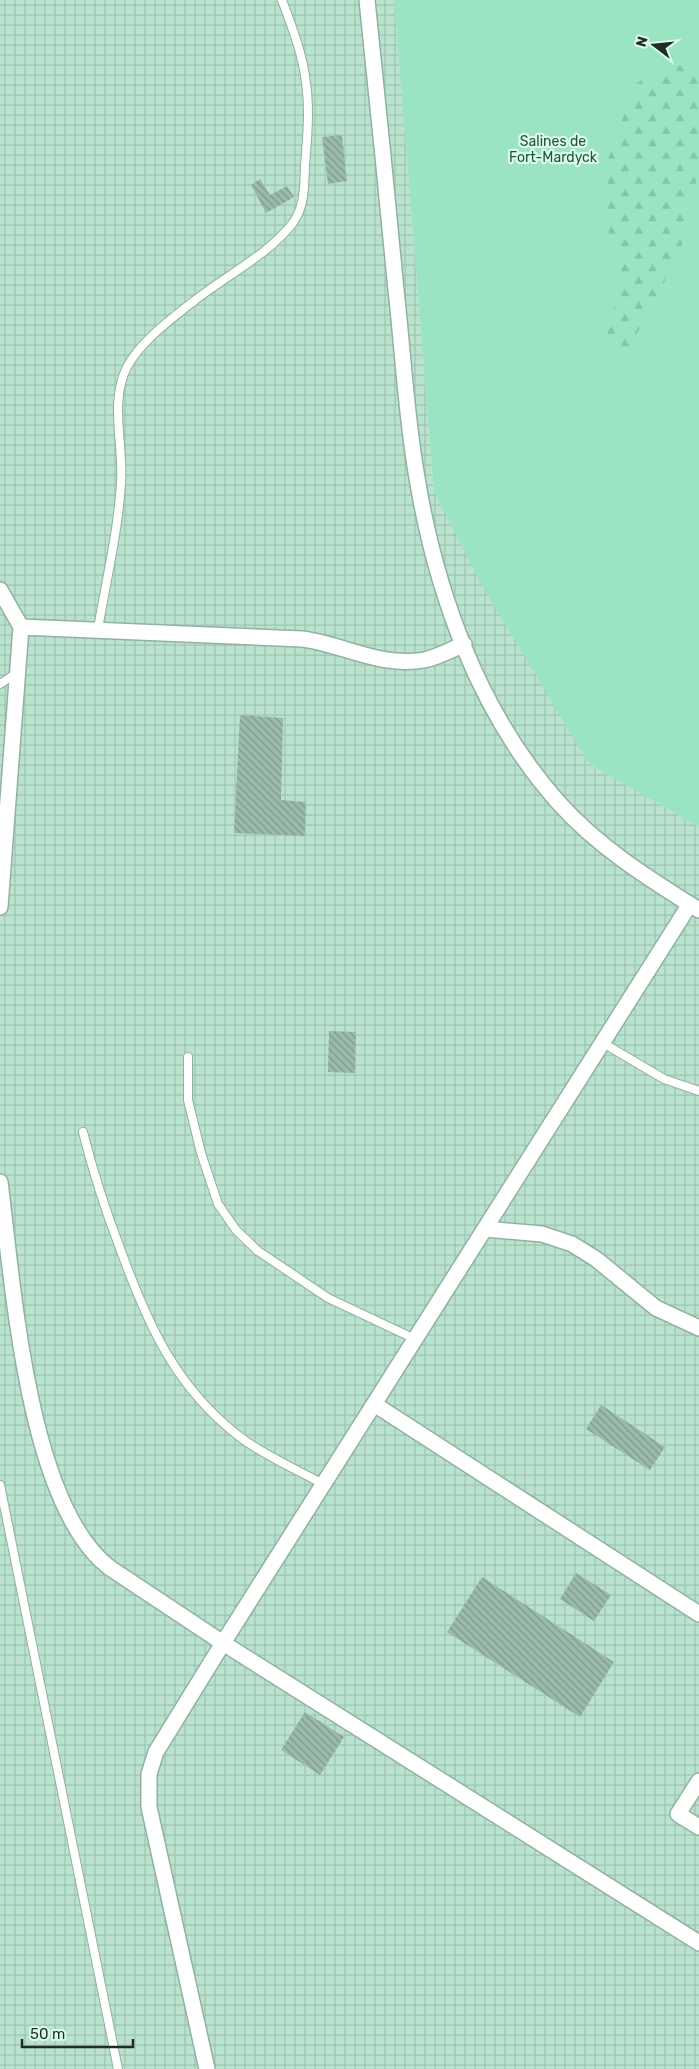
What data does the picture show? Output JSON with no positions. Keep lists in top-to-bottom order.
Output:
{
  "parks": ["Salines de Fort-Mardyck"],
  "scale_bar": "50 m",
  "north": "left"
}
